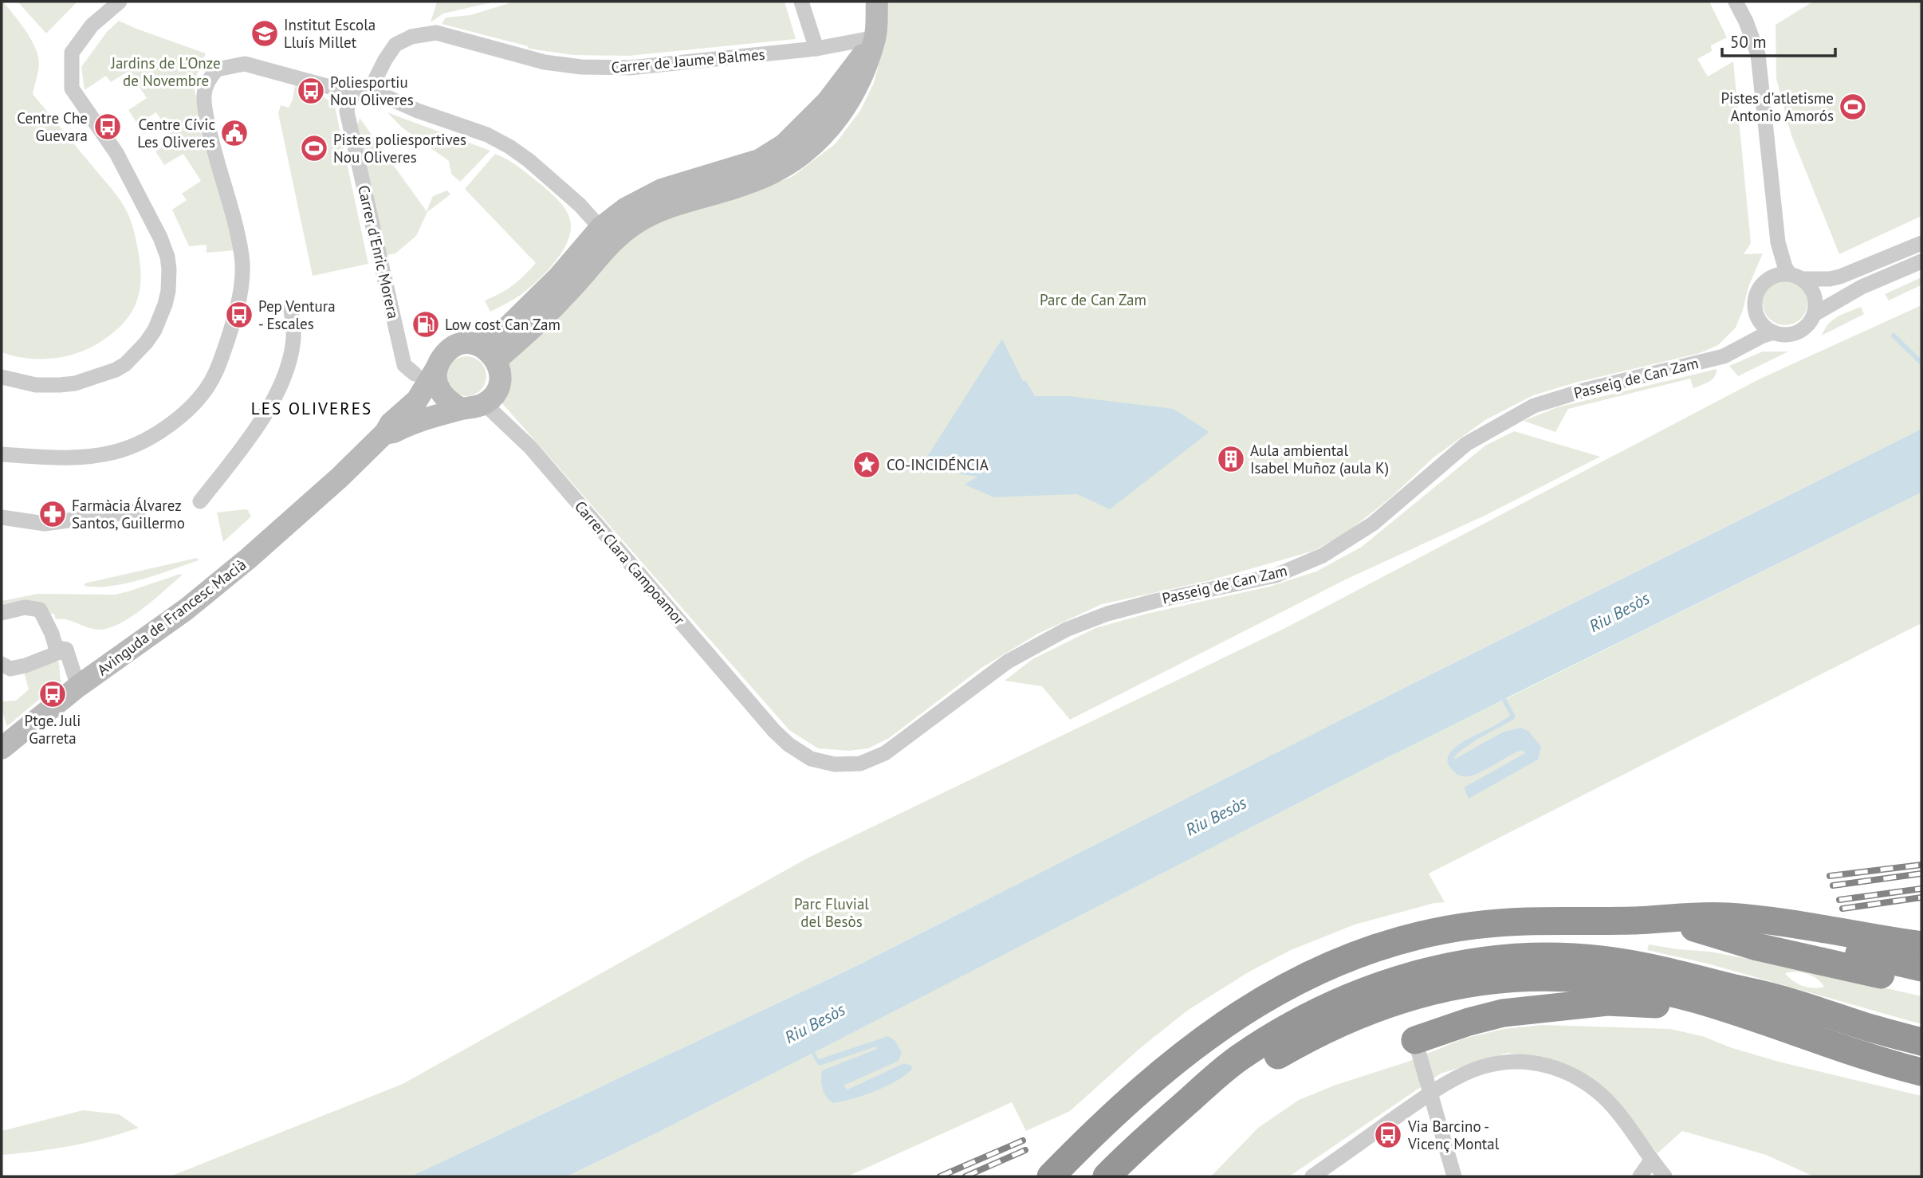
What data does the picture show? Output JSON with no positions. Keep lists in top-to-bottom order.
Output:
{
  "streets": {
    "street": [
      "Carrer de Jaume Balmes",
      "Carrer d'Enric Morera",
      "Passeig de Can Zam",
      "Carrer Clara Campoamor",
      "Avinguda de Francesc Macià"
    ]
  },
  "crossings": [
    ["Passeig de Can Zam", "Carrer Clara Campoamor"],
    ["Carrer Clara Campoamor", "Avinguda de Francesc Macià"]
  ],
  "districts": ["LES OLIVERES"],
  "water": ["Riu Besòs"],
  "parks": ["Jardins de L'Onze de Novembre", "Parc de Can Zam", "Parc Fluvial del Besòs"],
  "places": {
    "school or university": ["Institut Escola Lluís Millet"],
    "bus stop": [
      "Poliesportiu Nou Oliveres",
      "Centre Che Guevara",
      "Pep Ventura - Escales",
      "Ptge. Juli Garreta",
      "Via Barcino - Vicenç Montal"
    ],
    "sports": ["Pistes d'atletisme Antonio Amorós", "Pistes poliesportives Nou Oliveres"],
    "public building": ["Centre Cívic Les Oliveres"],
    "fuel station": ["Low cost Can Zam"],
    "building": ["Aula ambiental Isabel Muñoz (aula K)"],
    "place": ["CO-INCIDÉNCIA"],
    "pharmacy": ["Farmàcia Álvarez Santos, Guillermo"]
  },
  "scale_bar": "50 m"
}
